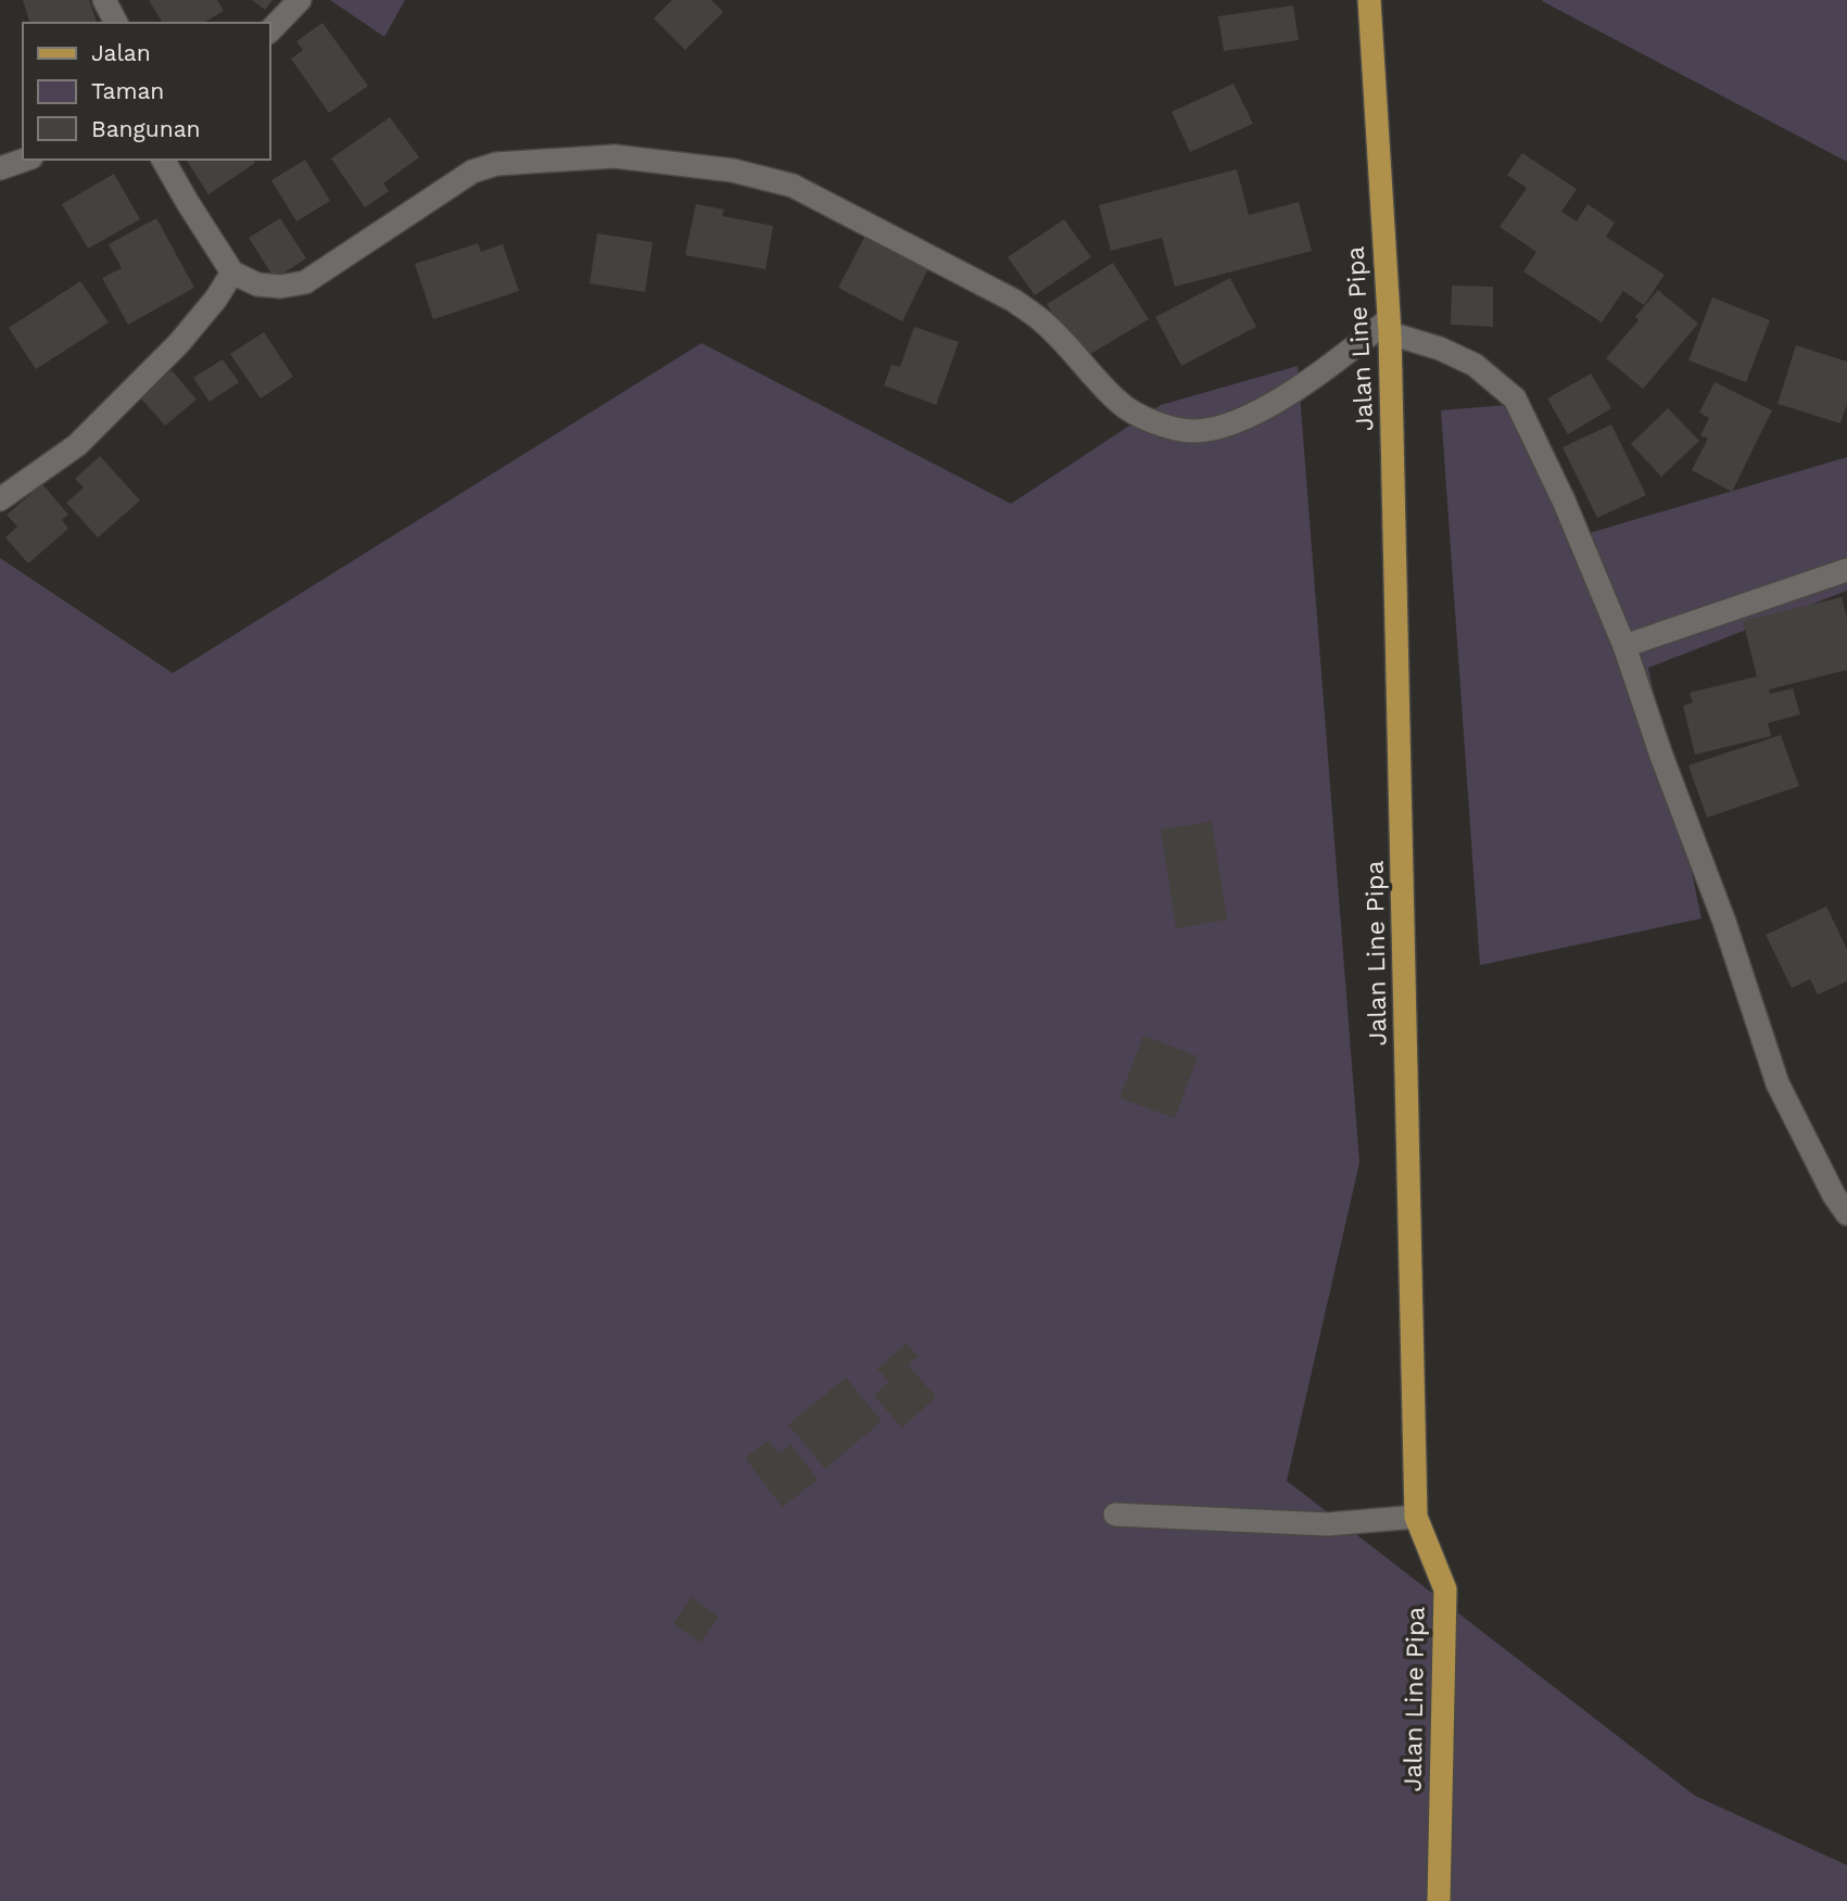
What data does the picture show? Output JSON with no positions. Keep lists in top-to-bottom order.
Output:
{
  "streets": {
    "main road": ["Jalan Line Pipa"]
  },
  "legend": ["Jalan", "Taman", "Bangunan"]
}
